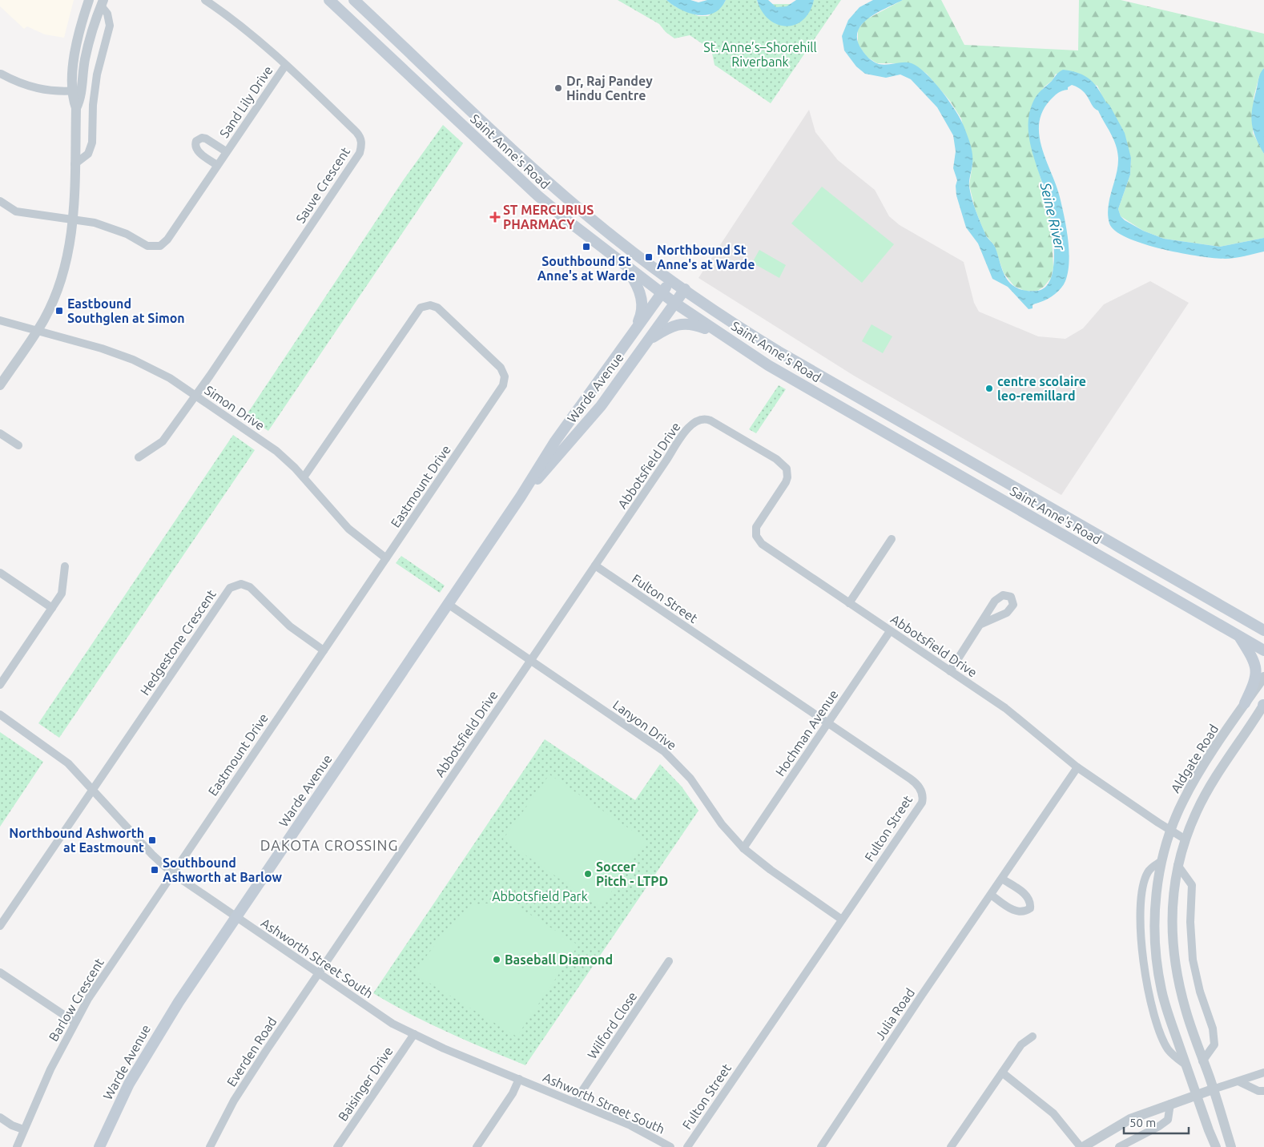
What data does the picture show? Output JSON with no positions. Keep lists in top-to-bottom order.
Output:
{
  "streets": {
    "main road": ["Saint Anne's Road", "Warde Avenue"],
    "street": [
      "Sand Lily Drive",
      "Sauve Crescent",
      "Simon Drive",
      "Abbotsfield Drive",
      "Eastmount Drive",
      "Fulton Street",
      "Hedgestone Crescent",
      "Lanyon Drive",
      "Hochman Avenue",
      "Aldgate Road",
      "Ashworth Street South",
      "Barlow Crescent",
      "Julia Road",
      "Wilford Close",
      "Everden Road",
      "Baisinger Drive"
    ]
  },
  "crossings": [
    ["Sand Lily Drive", "Sauve Crescent"],
    ["Saint Anne's Road", "Warde Avenue"],
    ["Sauve Crescent", "Simon Drive"],
    ["Warde Avenue", "Lanyon Drive"],
    ["Warde Avenue", "Ashworth Street South"],
    ["Simon Drive", "Eastmount Drive"],
    ["Abbotsfield Drive", "Fulton Street"],
    ["Abbotsfield Drive", "Lanyon Drive"],
    ["Abbotsfield Drive", "Hochman Avenue"],
    ["Abbotsfield Drive", "Aldgate Road"],
    ["Abbotsfield Drive", "Ashworth Street South"],
    ["Abbotsfield Drive", "Julia Road"],
    ["Abbotsfield Drive", "Everden Road"],
    ["Eastmount Drive", "Hedgestone Crescent"],
    ["Eastmount Drive", "Ashworth Street South"],
    ["Eastmount Drive", "Barlow Crescent"],
    ["Fulton Street", "Lanyon Drive"],
    ["Fulton Street", "Hochman Avenue"],
    ["Hedgestone Crescent", "Ashworth Street South"],
    ["Lanyon Drive", "Hochman Avenue"],
    ["Ashworth Street South", "Barlow Crescent"],
    ["Ashworth Street South", "Wilford Close"],
    ["Ashworth Street South", "Everden Road"],
    ["Ashworth Street South", "Baisinger Drive"]
  ],
  "districts": ["DAKOTA CROSSING"],
  "water": ["Seine River"],
  "parks": ["St. Anne’s–Shorehill Riverbank", "Abbotsfield Park"],
  "places": {
    "other": [
      "Dr, Raj Pandey Hindu Centre",
      "centre scolaire leo-remillard",
      "Soccer Pitch - LTPD",
      "Baseball Diamond"
    ],
    "health": ["ST MERCURIUS PHARMACY"],
    "transit": [
      "Southbound St Anne's at Warde",
      "Northbound St Anne's at Warde",
      "Eastbound Southglen at Simon",
      "Northbound Ashworth at Eastmount",
      "Southbound Ashworth at Barlow"
    ]
  },
  "scale_bar": "50 m"
}
